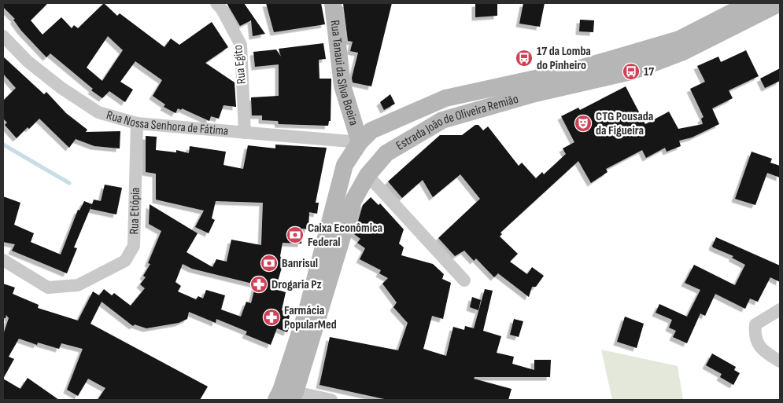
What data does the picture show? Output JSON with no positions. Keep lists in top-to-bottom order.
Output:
{
  "streets": {
    "main road": ["Rua Tanaui da Silva Boeira", "Estrada João de Oliveira Remião"],
    "street": ["Rua Egito", "Rua Nossa Senhora de Fátima", "Rua Etiópia"]
  },
  "crossings": [
    ["Rua Egito", "Rua Nossa Senhora de Fátima"],
    ["Rua Tanaui da Silva Boeira", "Rua Nossa Senhora de Fátima"],
    ["Rua Tanaui da Silva Boeira", "Estrada João de Oliveira Remião"],
    ["Rua Nossa Senhora de Fátima", "Estrada João de Oliveira Remião"],
    ["Rua Nossa Senhora de Fátima", "Rua Etiópia"]
  ],
  "places": {
    "bus stop": ["17 da Lomba do Pinheiro", "17"],
    "theatre": ["CTG Pousada da Figueira"],
    "bank": ["Caixa Econômica Federal", "Banrisul"],
    "pharmacy": ["Drogaria Pz", "Farmácia PopularMed"]
  }
}
